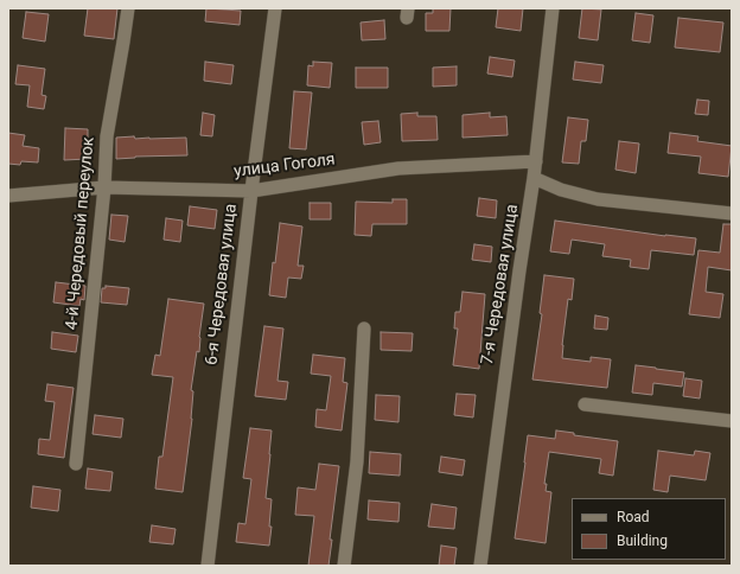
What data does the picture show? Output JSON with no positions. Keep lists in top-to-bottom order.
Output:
{
  "streets": {
    "street": [
      "улица Гоголя",
      "4-й Чередовый переулок",
      "6-я Чередовая улица",
      "7-я Чередовая улица"
    ]
  },
  "crossings": [
    ["улица Гоголя", "4-й Чередовый переулок"],
    ["улица Гоголя", "6-я Чередовая улица"],
    ["улица Гоголя", "7-я Чередовая улица"]
  ],
  "legend": ["Road", "Building"]
}
